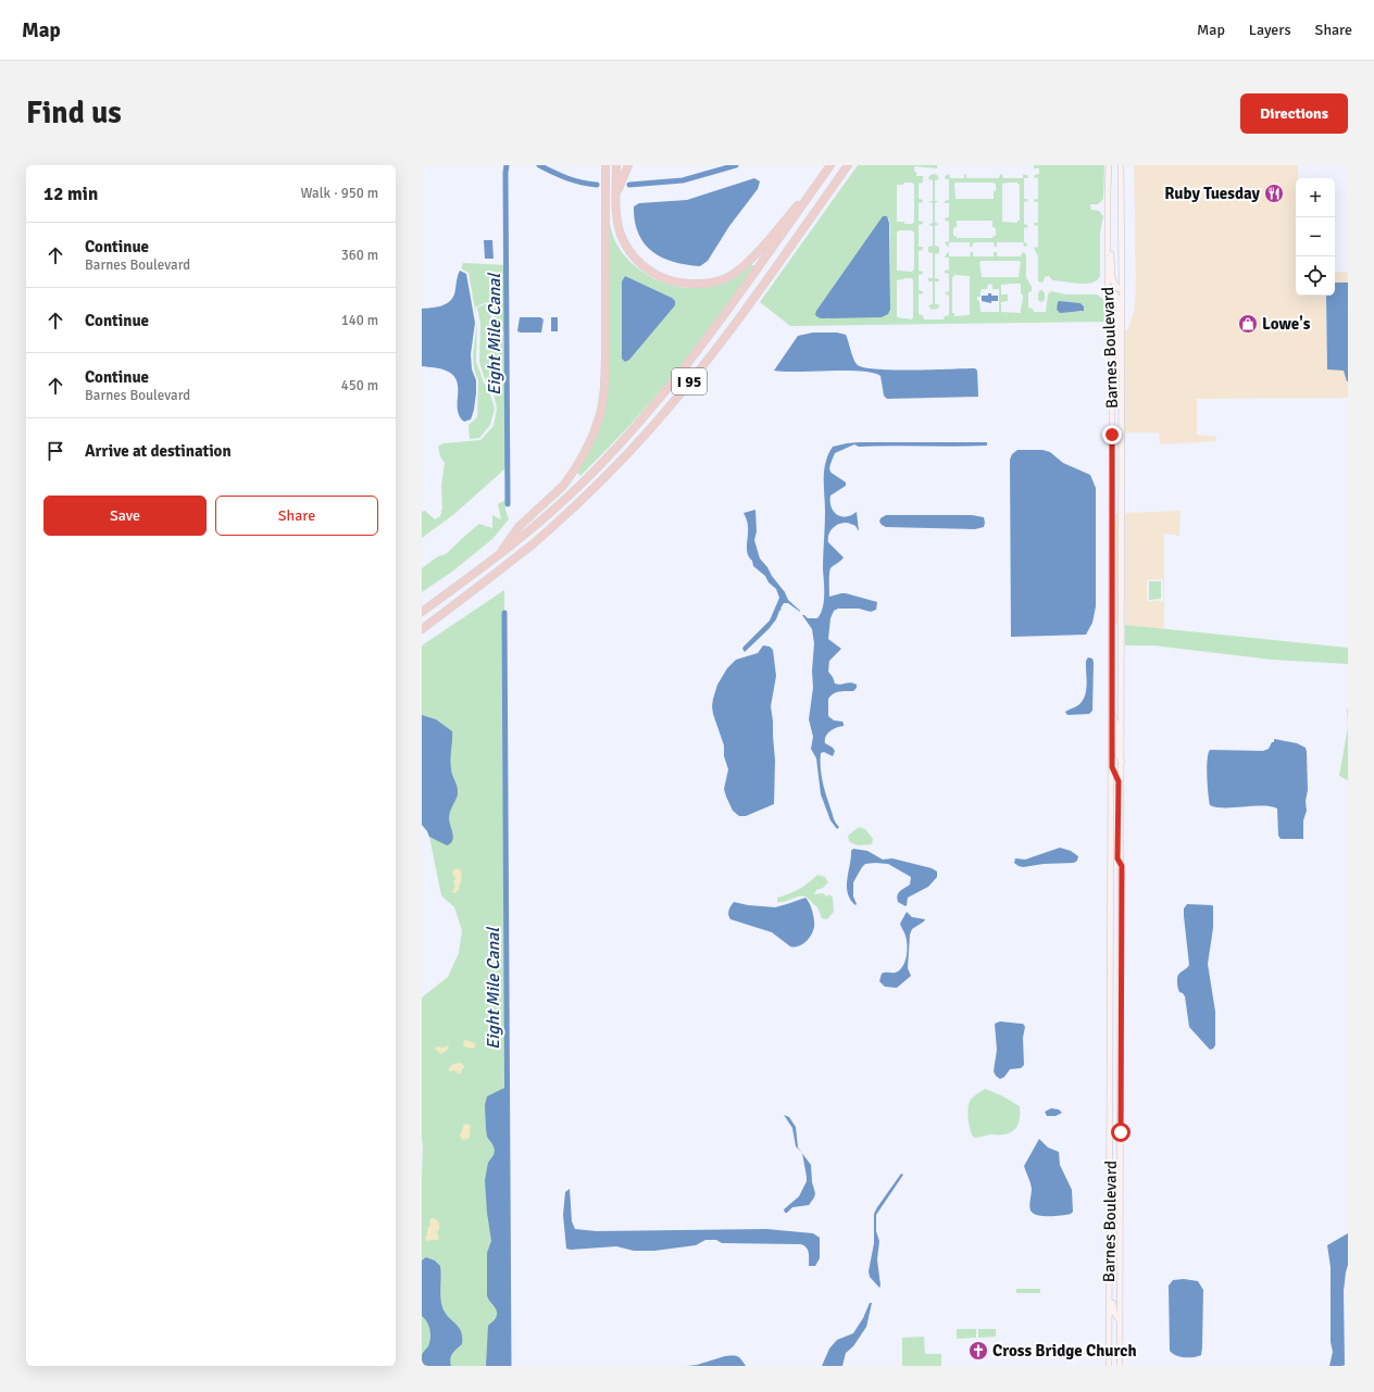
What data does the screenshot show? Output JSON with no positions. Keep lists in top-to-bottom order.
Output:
{
  "streets": {
    "highway": ["I 95"],
    "main road": ["Barnes Boulevard"]
  },
  "water": ["Eight Mile Canal"],
  "places": {
    "restaurant": ["Ruby Tuesday"],
    "shop": ["Lowe's"],
    "church": ["Cross Bridge Church"]
  },
  "page": {
    "header": "Map",
    "nav": ["Map", "Layers", "Share"],
    "buttons": [
      "Directions",
      ["Save", "Share"]
    ],
    "title": "Find us",
    "heading": ["12 min", "Walk · 950 m"],
    "map_buttons": ["+", "−"],
    "list": [
      ["Continue", "Barnes Boulevard", "360 m"],
      ["Continue", "140 m"],
      ["Continue", "Barnes Boulevard", "450 m"],
      "Arrive at destination"
    ]
  }
}
